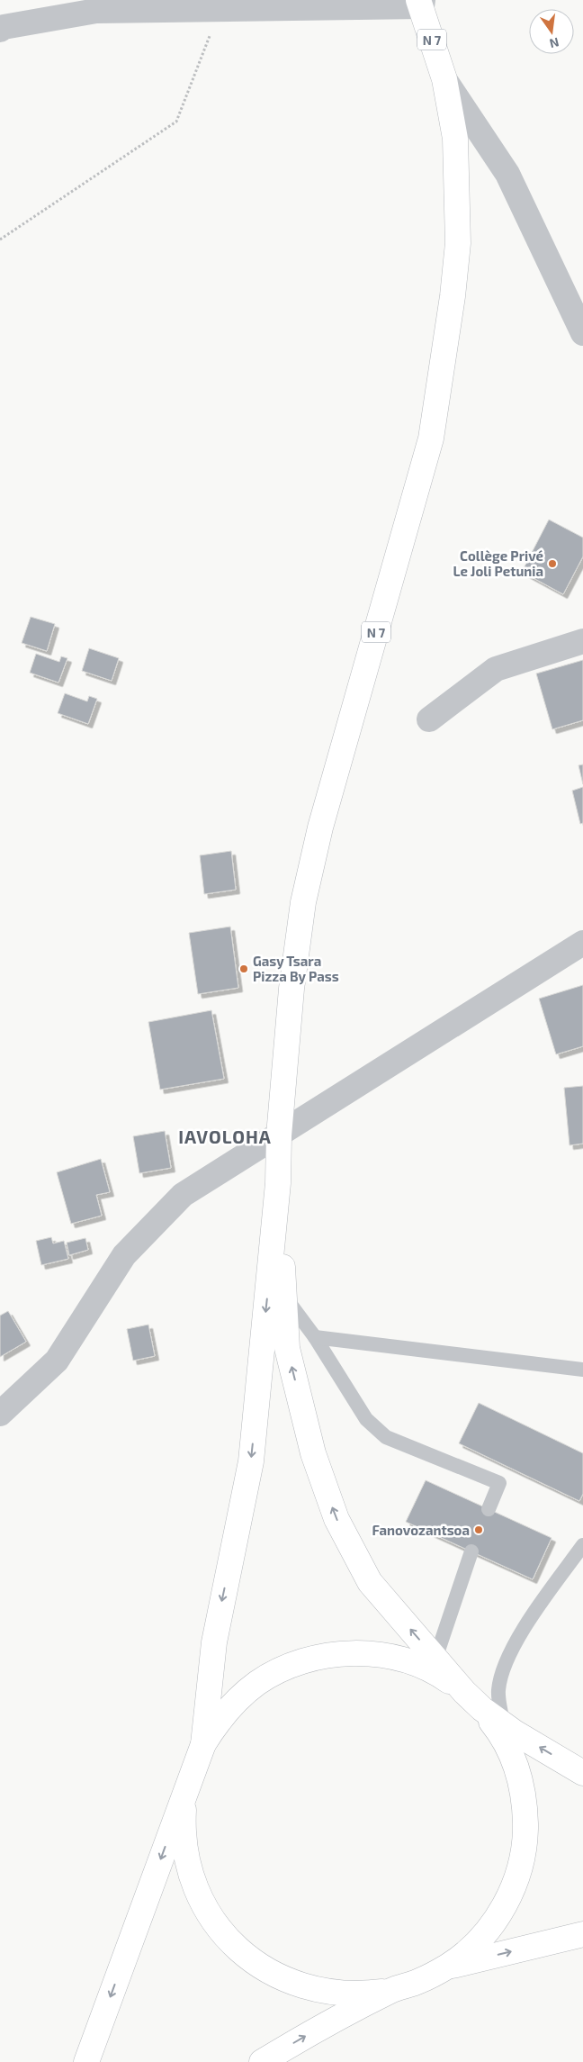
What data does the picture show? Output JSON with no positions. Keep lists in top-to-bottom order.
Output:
{
  "streets": {
    "main road": ["N 7"]
  },
  "districts": ["IAVOLOHA"],
  "places": ["Collège Privé Le Joli Petunia", "Gasy Tsara Pizza By Pass", "Fanovozantsoa"],
  "north": "bottom"
}
